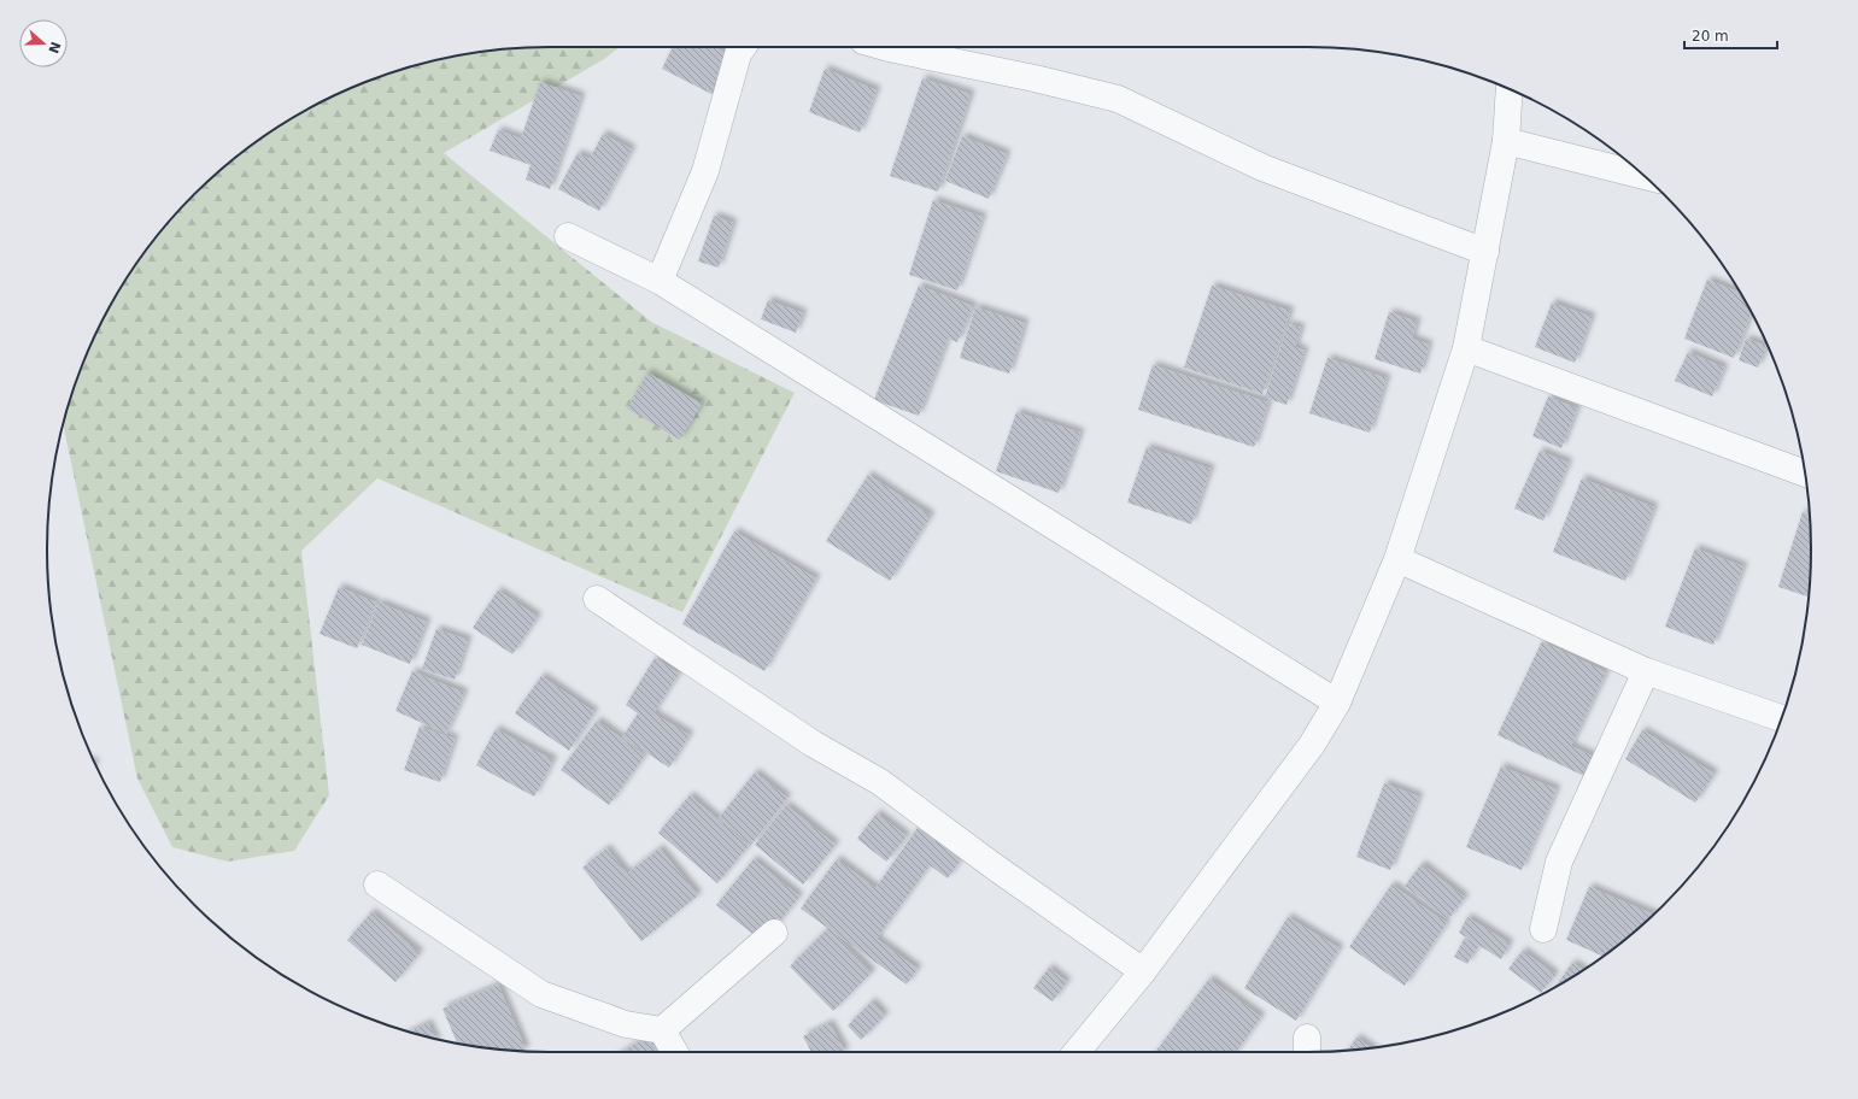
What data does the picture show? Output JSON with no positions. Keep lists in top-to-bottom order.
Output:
{
  "scale_bar": "20 m",
  "north": "right"
}
